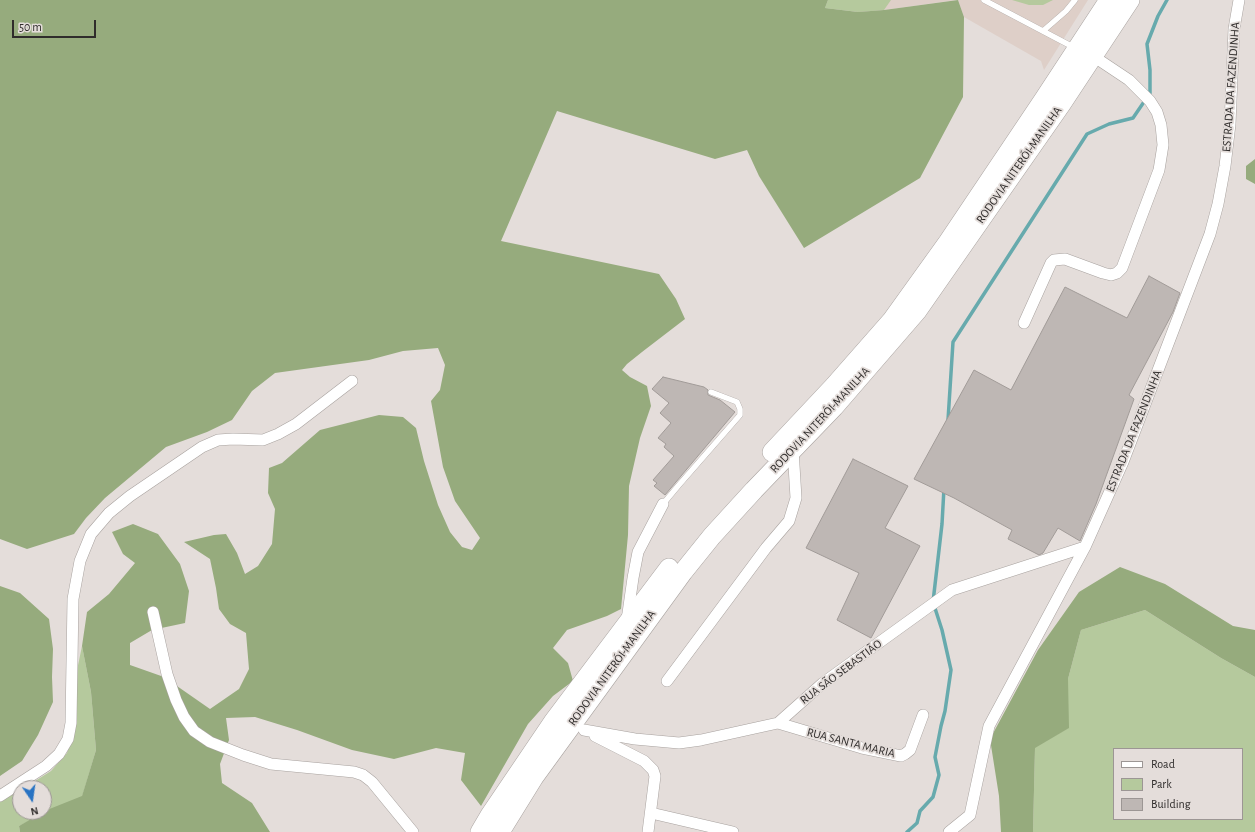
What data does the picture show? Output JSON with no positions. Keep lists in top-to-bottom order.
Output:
{
  "streets": {
    "highway": ["RODOVIA NITERÓI-MANILHA"],
    "street": ["ESTRADA DA FAZENDINHA", "RUA SÃO SEBASTIÃO", "RUA SANTA MARIA"]
  },
  "crossings": [
    ["ESTRADA DA FAZENDINHA", "RUA SÃO SEBASTIÃO"],
    ["RODOVIA NITERÓI-MANILHA", "RUA SÃO SEBASTIÃO"],
    ["RUA SÃO SEBASTIÃO", "RUA SANTA MARIA"]
  ],
  "legend": ["Road", "Park", "Building"],
  "scale_bar": "50 m",
  "north": "bottom"
}
